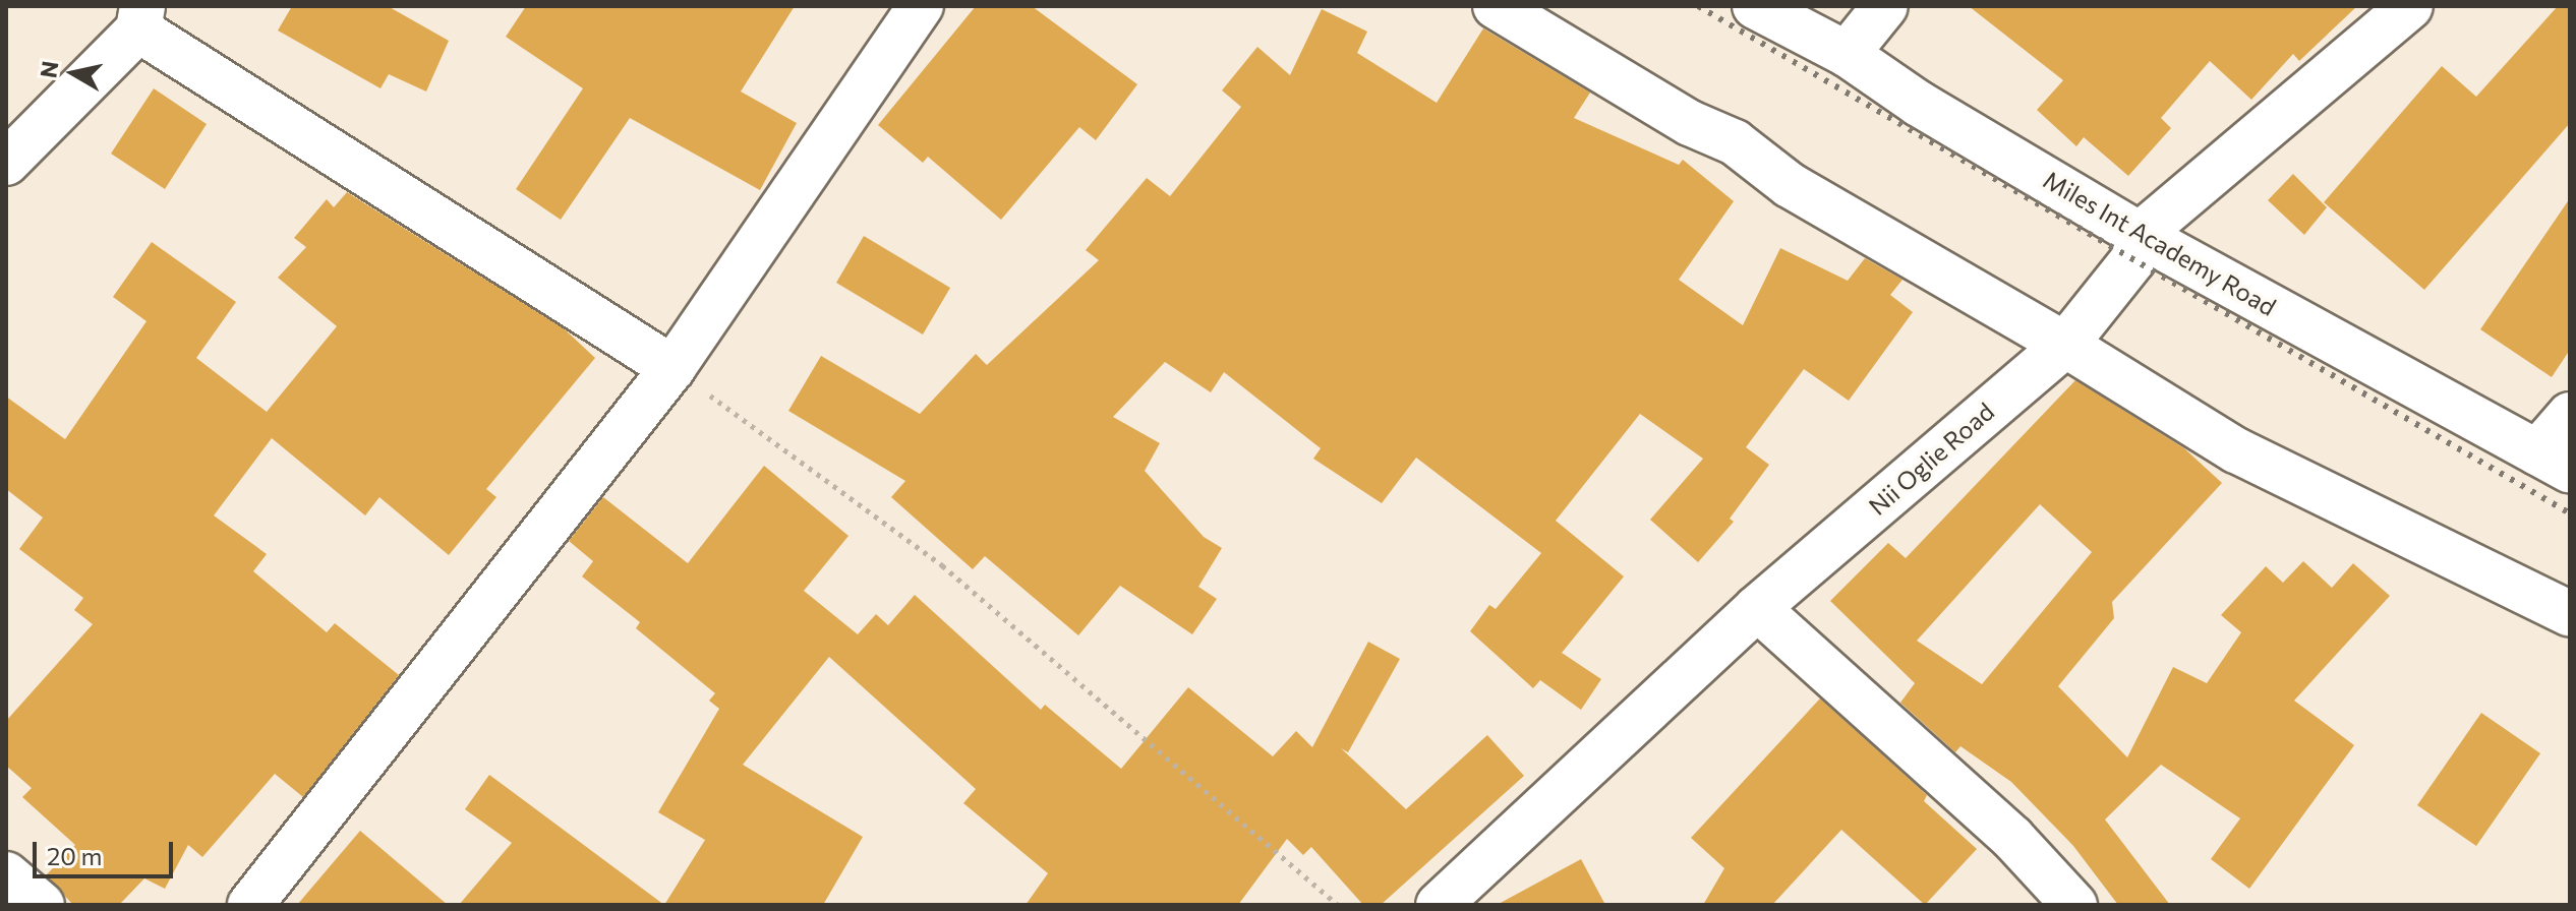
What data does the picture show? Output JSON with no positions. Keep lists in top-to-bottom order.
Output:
{
  "streets": {
    "street": ["Miles Int Academy Road", "Nii Oglie Road"]
  },
  "crossings": [
    ["Miles Int Academy Road", "Nii Oglie Road"]
  ],
  "scale_bar": "20 m",
  "north": "left"
}
